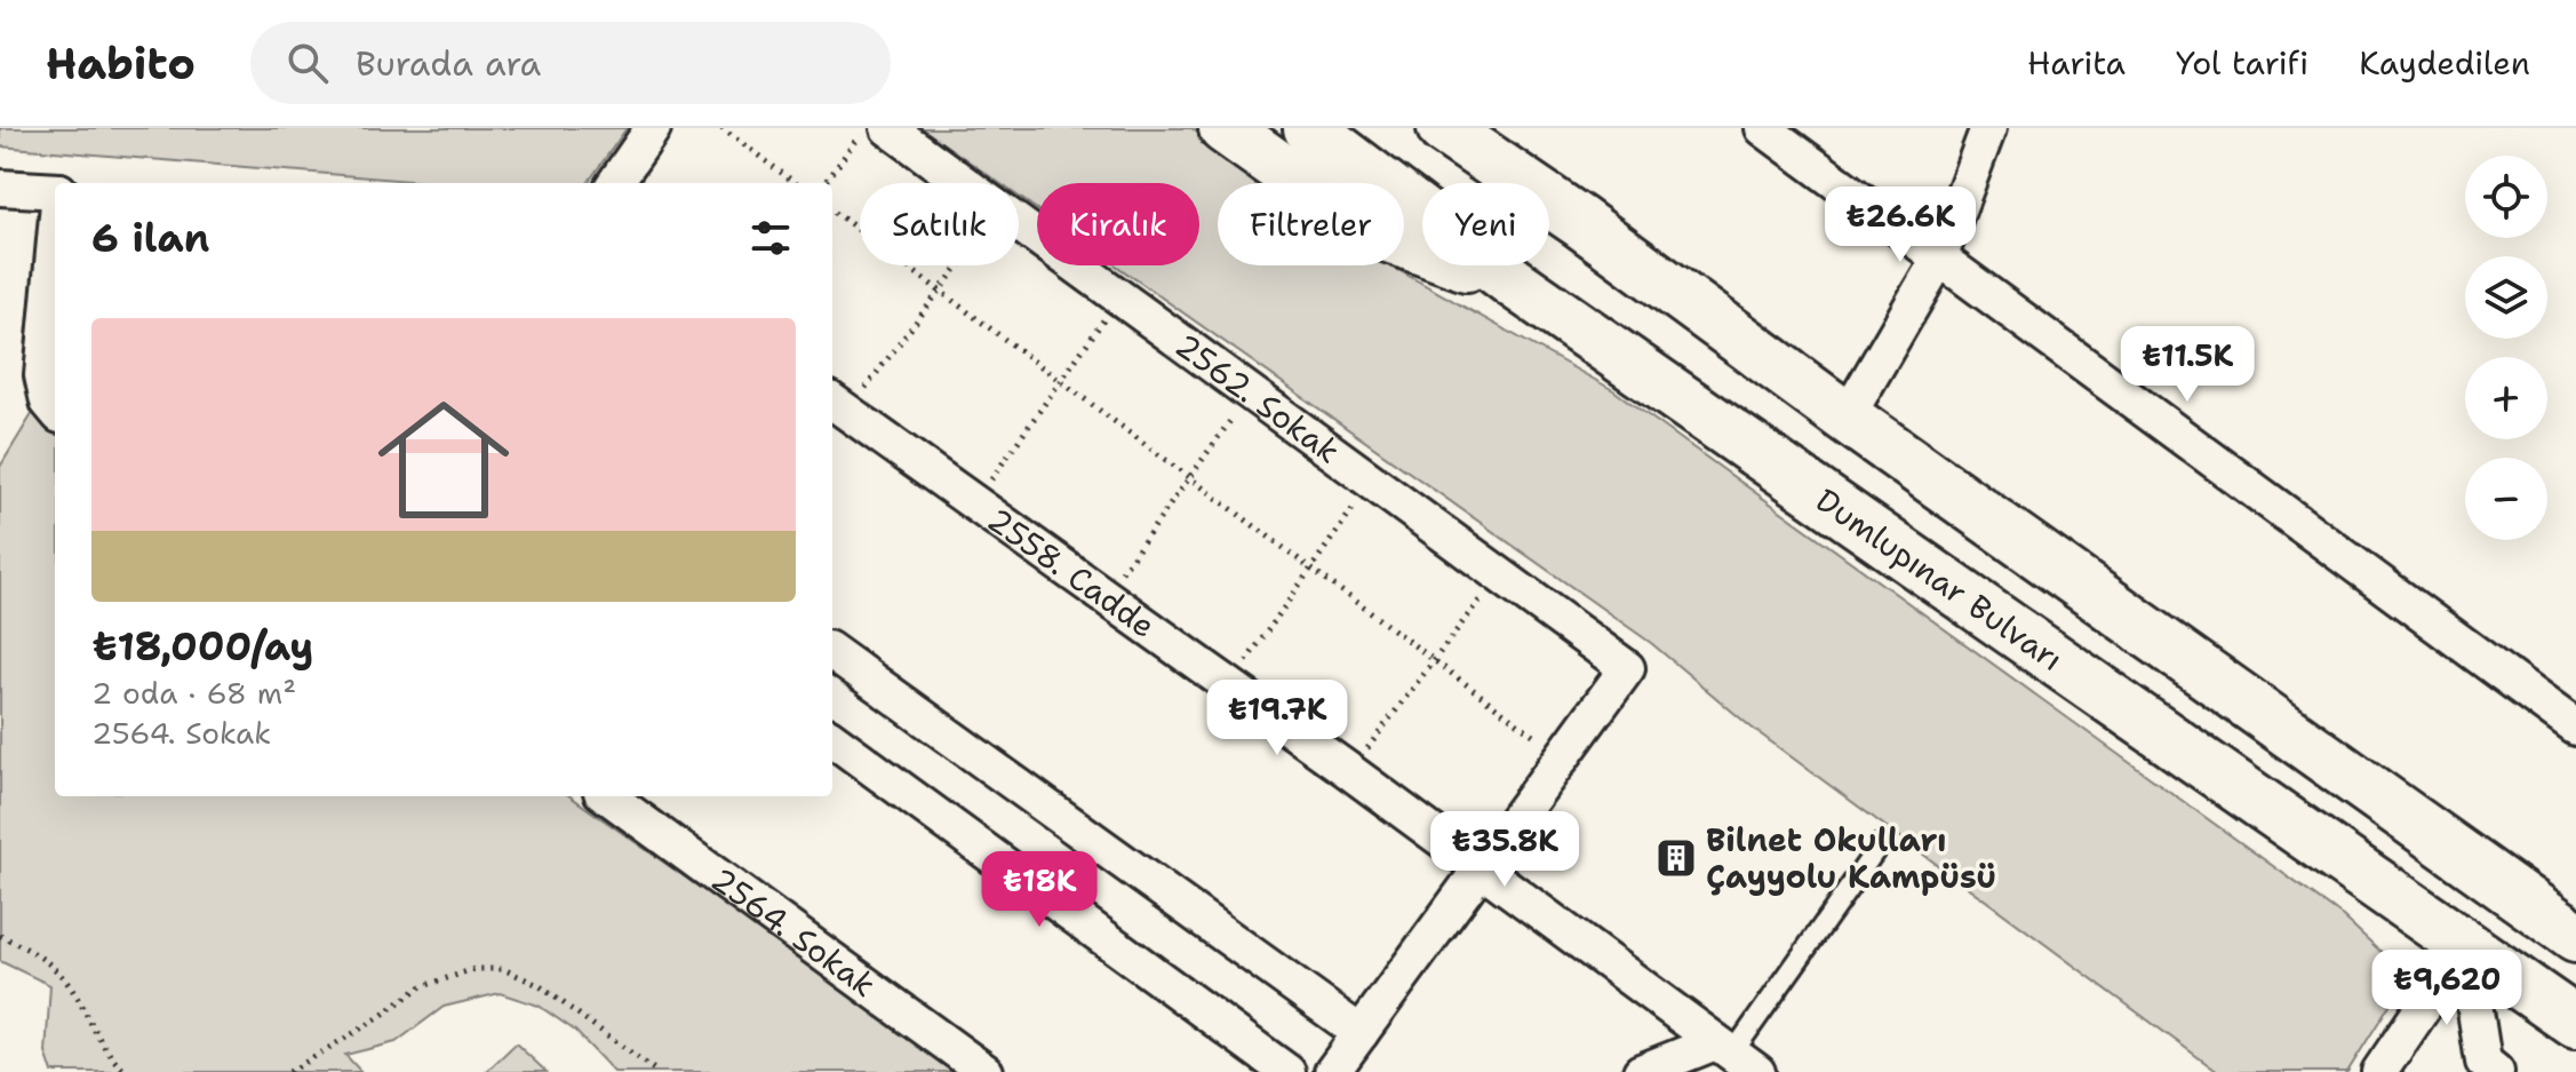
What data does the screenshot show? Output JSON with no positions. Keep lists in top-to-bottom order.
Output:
{
  "streets": {
    "highway": ["Dumlupınar Bulvarı"],
    "street": ["2562. Sokak", "2558. Cadde", "2564. Sokak"]
  },
  "places": {
    "building": ["Bilnet Okulları Çayyolu Kampüsü"]
  },
  "page": {
    "header": "Habito",
    "search": "Burada ara",
    "nav": ["Harita", "Yol tarifi", "Kaydedilen"],
    "map_buttons": ["+", "−"],
    "chip": [
      "Satılık",
      "Kiralık",
      "Filtreler",
      "Yeni"
    ],
    "heading": "6 ilan",
    "price": [
      "₺26.6K",
      "₺11.5K",
      "₺19.7K",
      "₺35.8K",
      "₺18K",
      "₺9,620"
    ],
    "list": [
      {
        "name": "₺18,000/ay",
        "note": "2 oda · 68 m² · 2564. Sokak"
      }
    ]
  }
}
